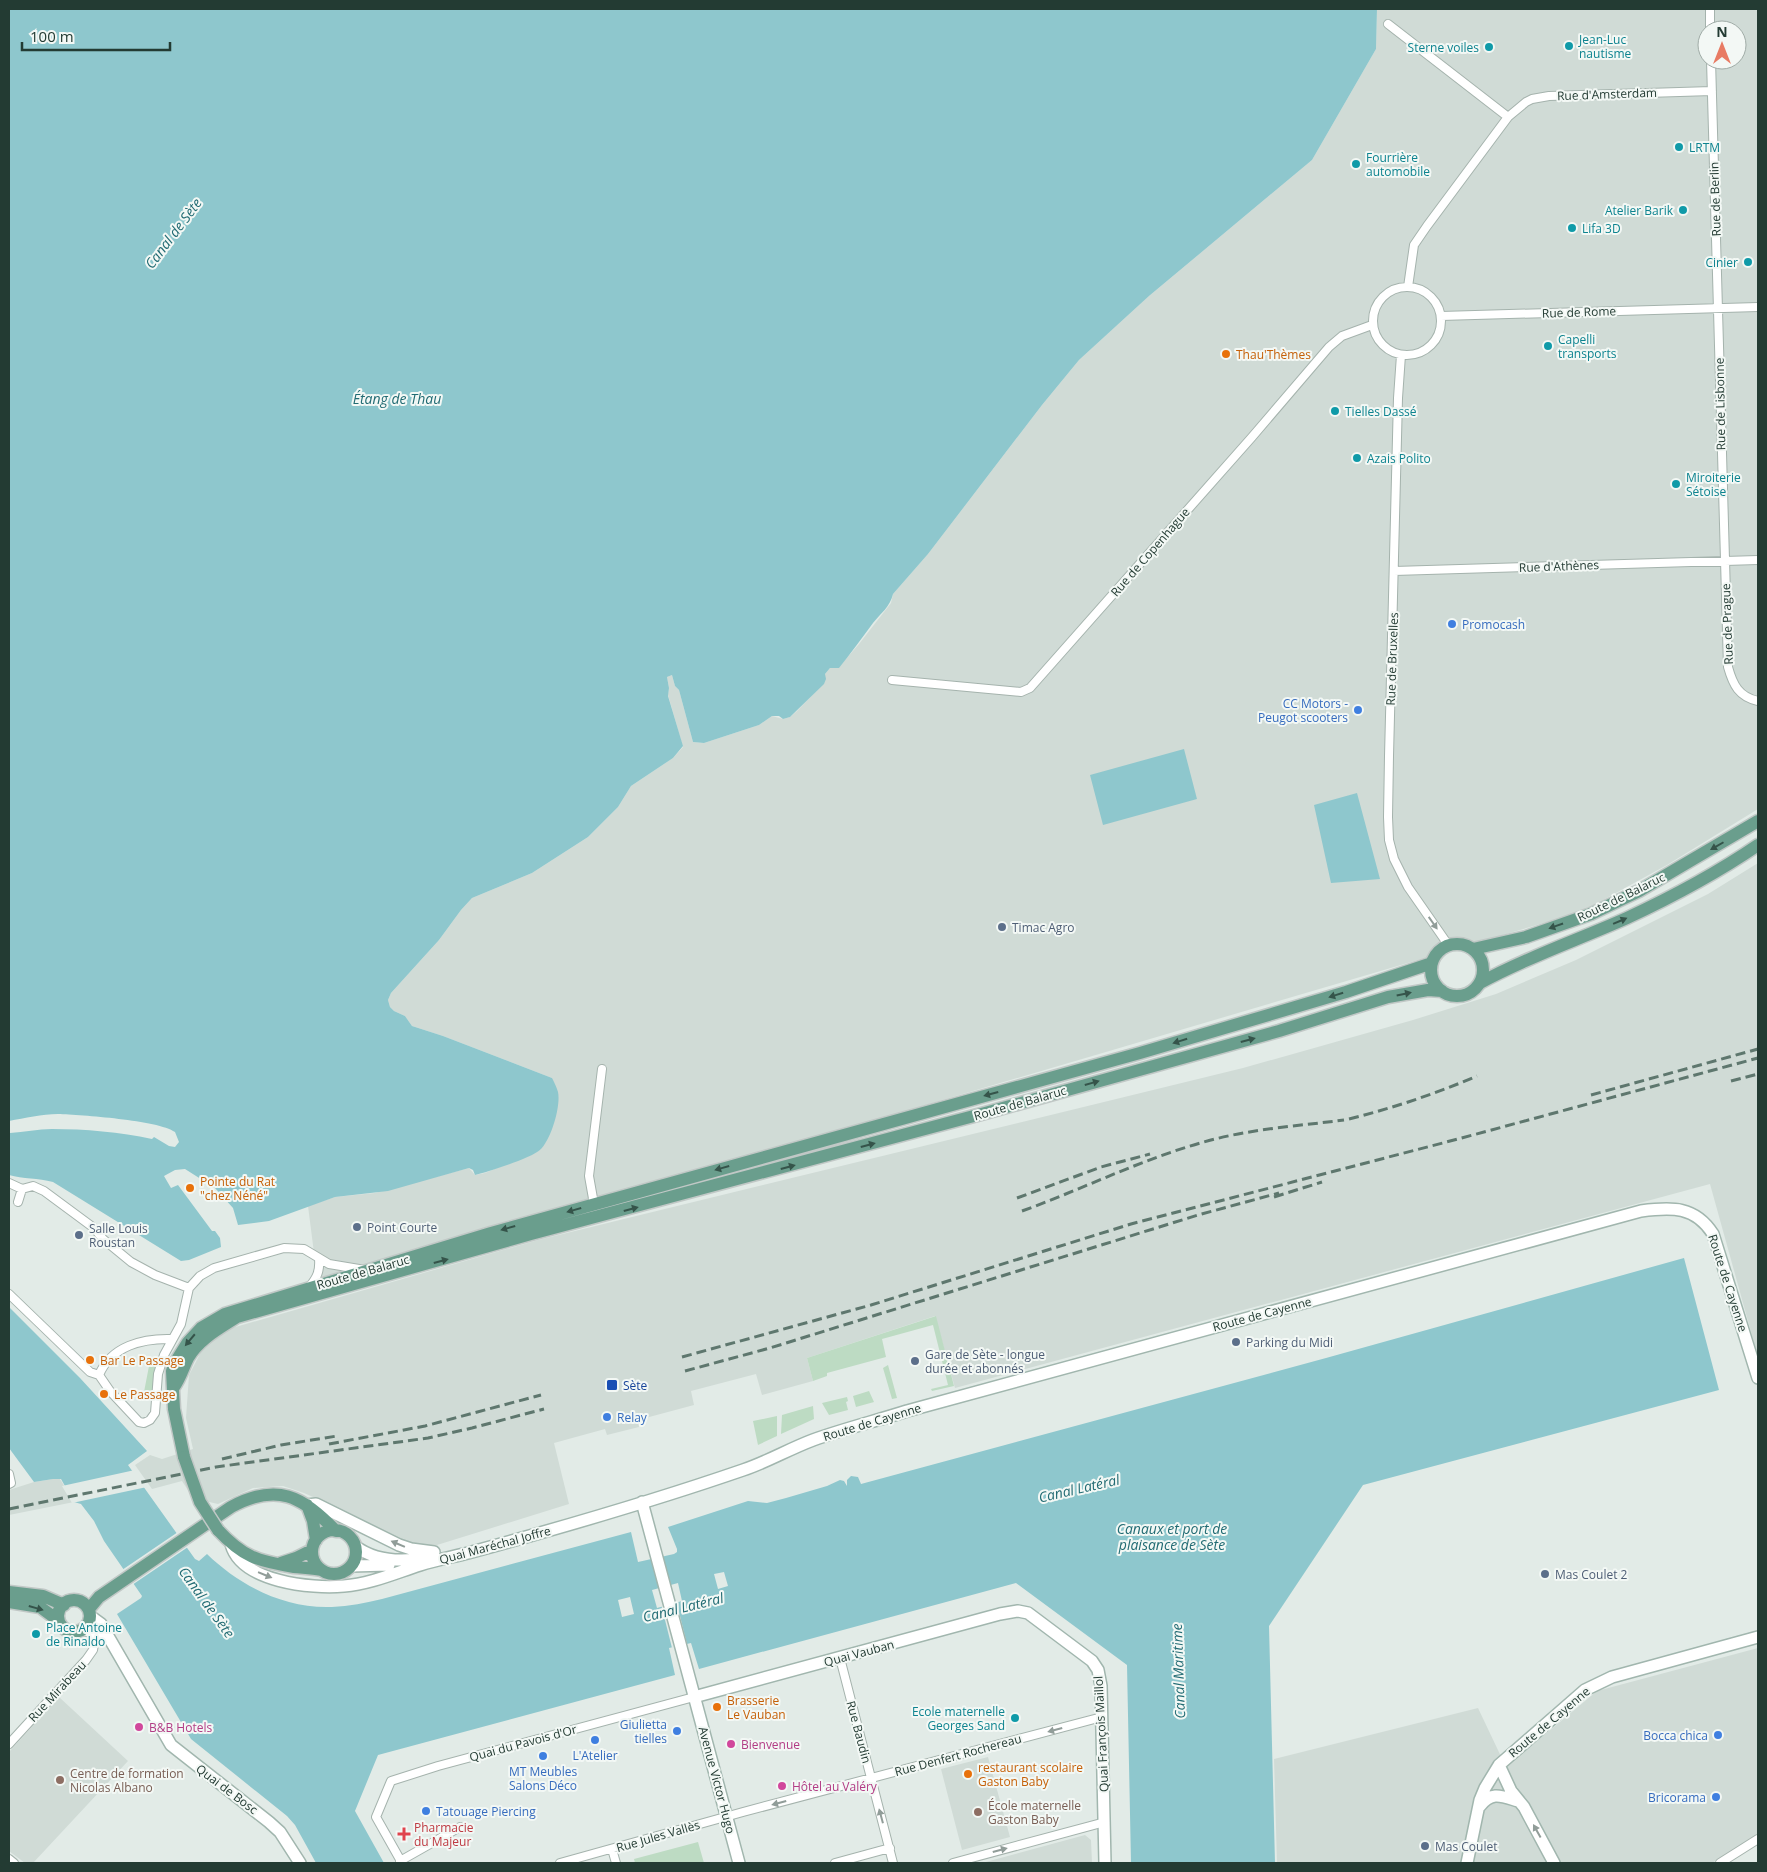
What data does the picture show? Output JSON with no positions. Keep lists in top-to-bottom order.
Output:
{
  "streets": {
    "main road": ["Route de Balaruc"],
    "street": [
      "Rue d'Amsterdam",
      "Rue de Berlin",
      "Rue de Rome",
      "Rue de Lisbonne",
      "Rue de Copenhague",
      "Rue d'Athènes",
      "Rue de Prague",
      "Rue de Bruxelles",
      "Route de Cayenne",
      "Quai Maréchal Joffre",
      "Quai Vauban",
      "Rue Mirabeau",
      "Rue Baudin",
      "Quai François Maillol",
      "Quai du Pavois d'Or",
      "Rue Denfert Rochereau",
      "Avenue Victor Hugo",
      "Quai de Bosc",
      "Rue Jules Vallès"
    ]
  },
  "crossings": [
    ["Rue d'Amsterdam", "Rue de Berlin"],
    ["Rue d'Amsterdam", "Rue de Rome"],
    ["Rue d'Amsterdam", "Rue de Copenhague"],
    ["Rue d'Amsterdam", "Rue de Bruxelles"],
    ["Rue de Berlin", "Rue de Rome"],
    ["Rue de Berlin", "Rue de Lisbonne"],
    ["Rue de Rome", "Rue de Lisbonne"],
    ["Rue de Rome", "Rue de Copenhague"],
    ["Rue de Rome", "Rue de Bruxelles"],
    ["Rue de Lisbonne", "Rue d'Athènes"],
    ["Rue de Lisbonne", "Rue de Prague"],
    ["Rue de Copenhague", "Rue de Bruxelles"],
    ["Rue d'Athènes", "Rue de Prague"],
    ["Rue d'Athènes", "Rue de Bruxelles"],
    ["Rue de Bruxelles", "Route de Balaruc"],
    ["Route de Balaruc", "Quai Maréchal Joffre"],
    ["Route de Cayenne", "Quai Maréchal Joffre"],
    ["Route de Cayenne", "Avenue Victor Hugo"],
    ["Quai Maréchal Joffre", "Avenue Victor Hugo"],
    ["Quai Vauban", "Rue Baudin"],
    ["Quai Vauban", "Quai François Maillol"],
    ["Quai Vauban", "Quai du Pavois d'Or"],
    ["Quai Vauban", "Avenue Victor Hugo"],
    ["Rue Mirabeau", "Quai de Bosc"],
    ["Rue Baudin", "Rue Denfert Rochereau"],
    ["Quai François Maillol", "Rue Denfert Rochereau"],
    ["Quai du Pavois d'Or", "Avenue Victor Hugo"],
    ["Rue Denfert Rochereau", "Avenue Victor Hugo"],
    ["Rue Denfert Rochereau", "Rue Jules Vallès"],
    ["Avenue Victor Hugo", "Rue Jules Vallès"]
  ],
  "one_way": ["Rue de Bruxelles", "Rue Denfert Rochereau"],
  "water": [
    "Canal de Sète",
    "Étang de Thau",
    "Canal Latéral",
    "Canaux et port de plaisance de Sète",
    "Canal Maritime"
  ],
  "places": {
    "other": [
      "Jean-Luc nautisme",
      "Sterne voiles",
      "LRTM",
      "Fourrière automobile",
      "Atelier Barik",
      "Lifa 3D",
      "Cinier",
      "Capelli transports",
      "Thau'Thèmes",
      "Tielles Dassé",
      "Azais Polito",
      "Miroiterie Sétoise",
      "Promocash",
      "CC Motors - Peugot scooters",
      "Timac Agro",
      "Pointe du Rat \"chez Néné\"",
      "Point Courte",
      "Salle Louis Roustan",
      "Parking du Midi",
      "Bar Le Passage",
      "Gare de Sète - longue durée et abonnés",
      "Le Passage",
      "Relay",
      "Mas Coulet 2",
      "Place Antoine de Rinaldo",
      "Brasserie Le Vauban",
      "Ecole maternelle Georges Sand",
      "B&B Hotels",
      "Giulietta tielles",
      "Bocca chica",
      "L'Atelier",
      "Bienvenue",
      "MT Meubles Salons Déco",
      "restaurant scolaire Gaston Baby",
      "Centre de formation Nicolas Albano",
      "Hôtel au Valéry",
      "Bricorama",
      "Tatouage Piercing",
      "École maternelle Gaston Baby",
      "Mas Coulet"
    ],
    "transit": ["Sète"],
    "health": ["Pharmacie du Majeur"]
  },
  "scale_bar": "100 m",
  "north": "top"
}
